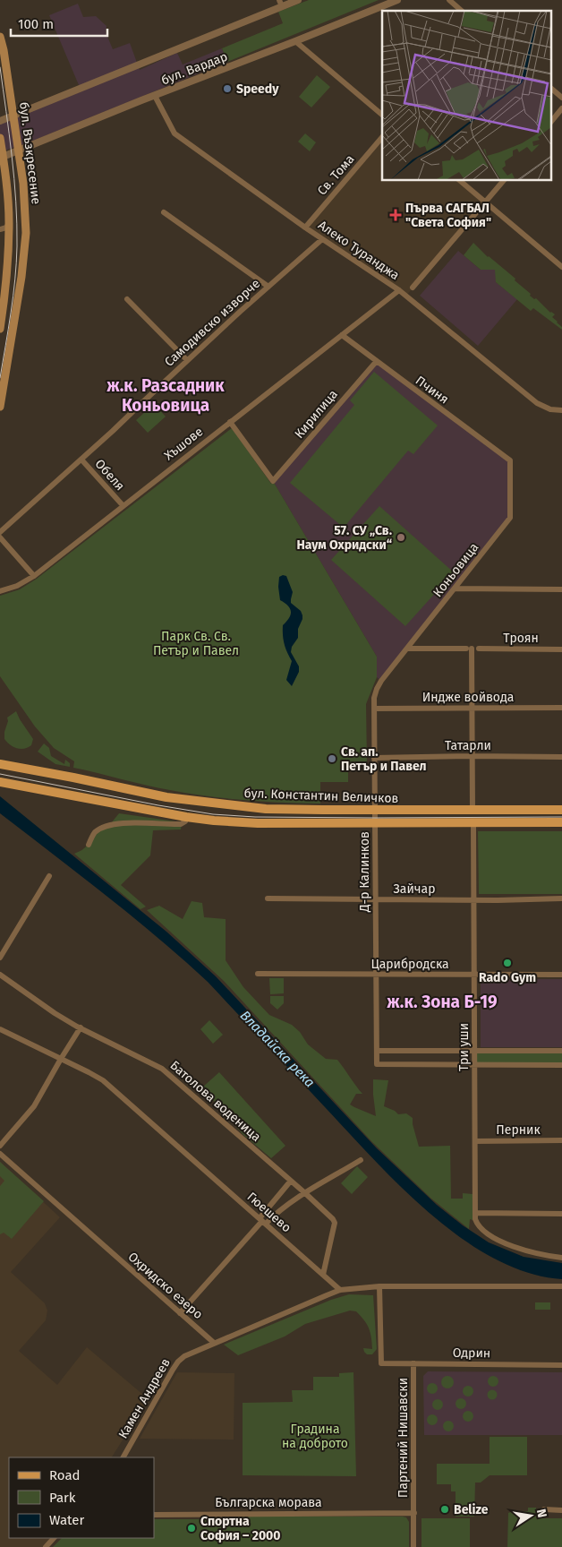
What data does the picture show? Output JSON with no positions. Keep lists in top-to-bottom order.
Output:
{
  "streets": {
    "main road": ["бул. Възкресение", "бул. Константин Величков"],
    "street": [
      "бул. Вардар",
      "Св. Тома",
      "Алеко Туранджа",
      "Самодивско изворче",
      "Пчиня",
      "Кирилица",
      "Хъшове",
      "Обеля",
      "Коньовица",
      "Троян",
      "Индже войвода",
      "Татарли",
      "Д-р Калинков",
      "Зайчар",
      "Царибродска",
      "Три уши",
      "Батолова воденица",
      "Перник",
      "Гюешево",
      "Охридско езеро",
      "Одрин",
      "Камен Андреев",
      "Партений Нишавски",
      "Българска морава"
    ]
  },
  "crossings": [
    ["бул. Вардар", "бул. Възкресение"],
    ["бул. Вардар", "Алеко Туранджа"],
    ["Св. Тома", "Алеко Туранджа"],
    ["Алеко Туранджа", "Самодивско изворче"],
    ["Алеко Туранджа", "Хъшове"],
    ["Самодивско изворче", "Обеля"],
    ["Пчиня", "Кирилица"],
    ["Пчиня", "Хъшове"],
    ["Пчиня", "Коньовица"],
    ["Кирилица", "Хъшове"],
    ["Хъшове", "Обеля"],
    ["Коньовица", "Д-р Калинков"],
    ["Индже войвода", "Д-р Калинков"],
    ["Татарли", "Д-р Калинков"],
    ["бул. Константин Величков", "Д-р Калинков"],
    ["бул. Константин Величков", "Три уши"],
    ["Д-р Калинков", "Зайчар"],
    ["Д-р Калинков", "Царибродска"],
    ["Д-р Калинков", "Три уши"],
    ["Зайчар", "Три уши"],
    ["Царибродска", "Три уши"],
    ["Три уши", "Перник"],
    ["Батолова воденица", "Гюешево"],
    ["Охридско езеро", "Камен Андреев"],
    ["Одрин", "Партений Нишавски"],
    ["Партений Нишавски", "Българска морава"]
  ],
  "districts": ["ж.к. Разсадник Коньовица", "ж.к. Зона Б-19"],
  "water": ["Владайска река"],
  "parks": ["Парк Св. Св. Петър и Павел", "Градина на доброто"],
  "places": {
    "other": [
      "Speedy",
      "57. СУ „Св. Наум Охридски“",
      "Св. ап. Петър и Павел",
      "Rado Gym",
      "Belize",
      "Спортна София – 2000"
    ],
    "health": ["Първа САГБАЛ \"Света София\""]
  },
  "legend": ["Road", "Park", "Water"],
  "scale_bar": "100 m",
  "north": "right"
}
